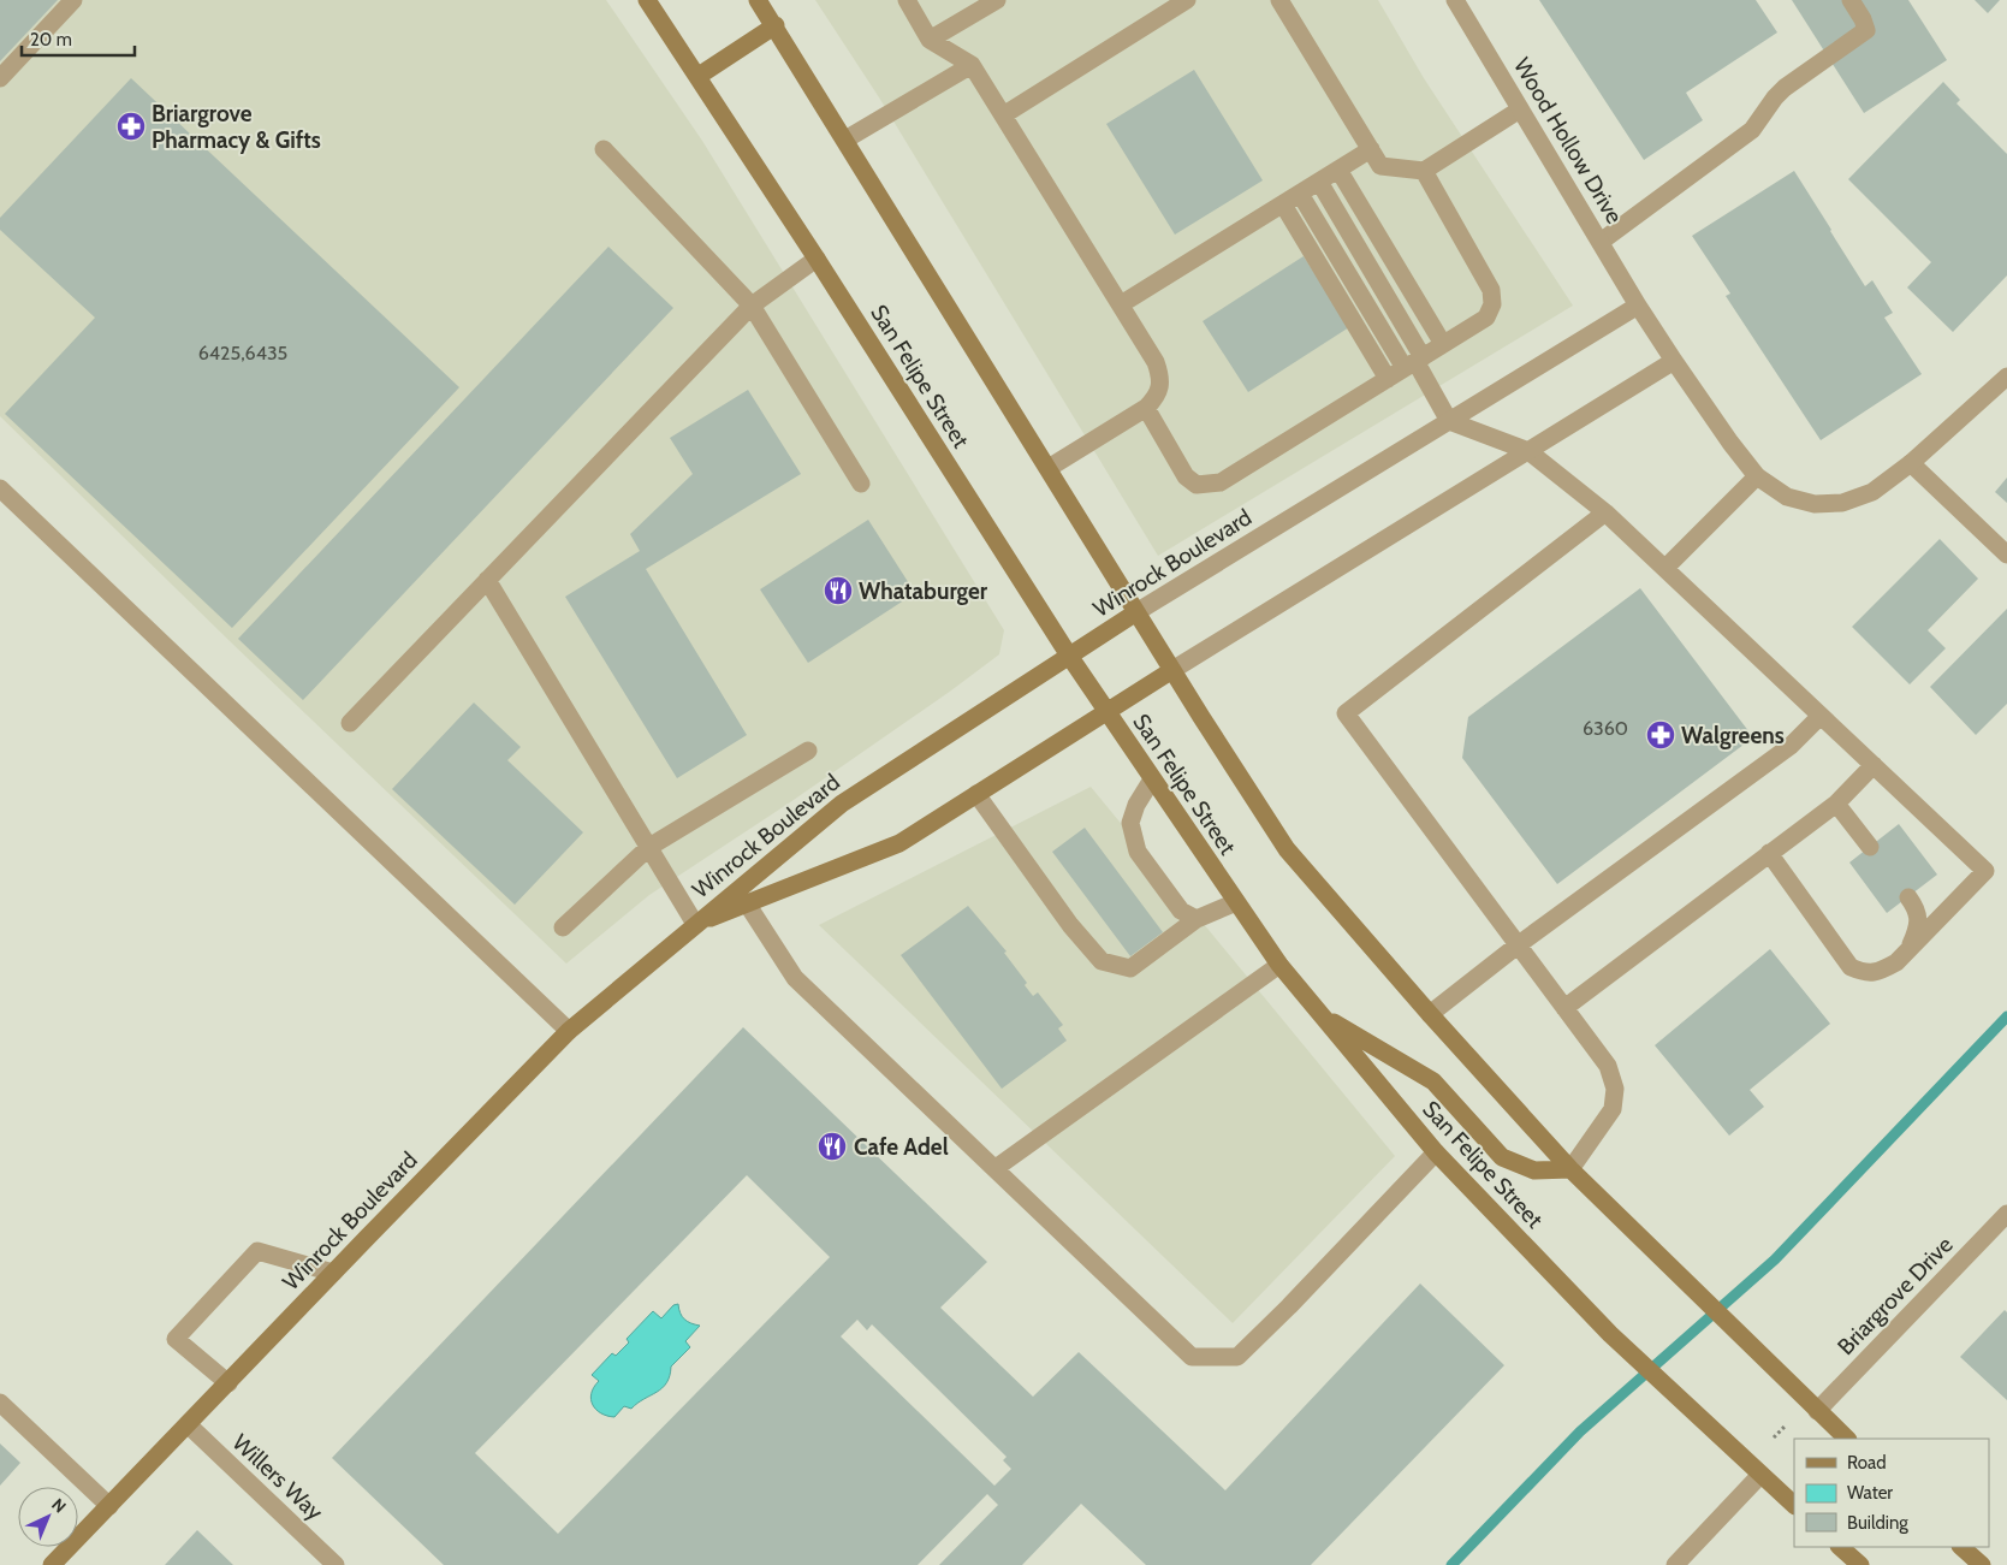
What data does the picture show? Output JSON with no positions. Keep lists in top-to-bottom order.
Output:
{
  "streets": {
    "main road": ["San Felipe Street", "Winrock Boulevard"],
    "street": ["Wood Hollow Drive", "Briargrove Drive", "Willers Way"]
  },
  "crossings": [
    ["Wood Hollow Drive", "Winrock Boulevard"],
    ["San Felipe Street", "Winrock Boulevard"],
    ["Winrock Boulevard", "Willers Way"]
  ],
  "places": {
    "pharmacy": ["Briargrove Pharmacy & Gifts", "Walgreens"],
    "restaurant": ["Whataburger", "Cafe Adel"]
  },
  "house_numbers": ["6425,6435", "6360"],
  "legend": ["Road", "Water", "Building"],
  "scale_bar": "20 m",
  "north": "top right"
}
